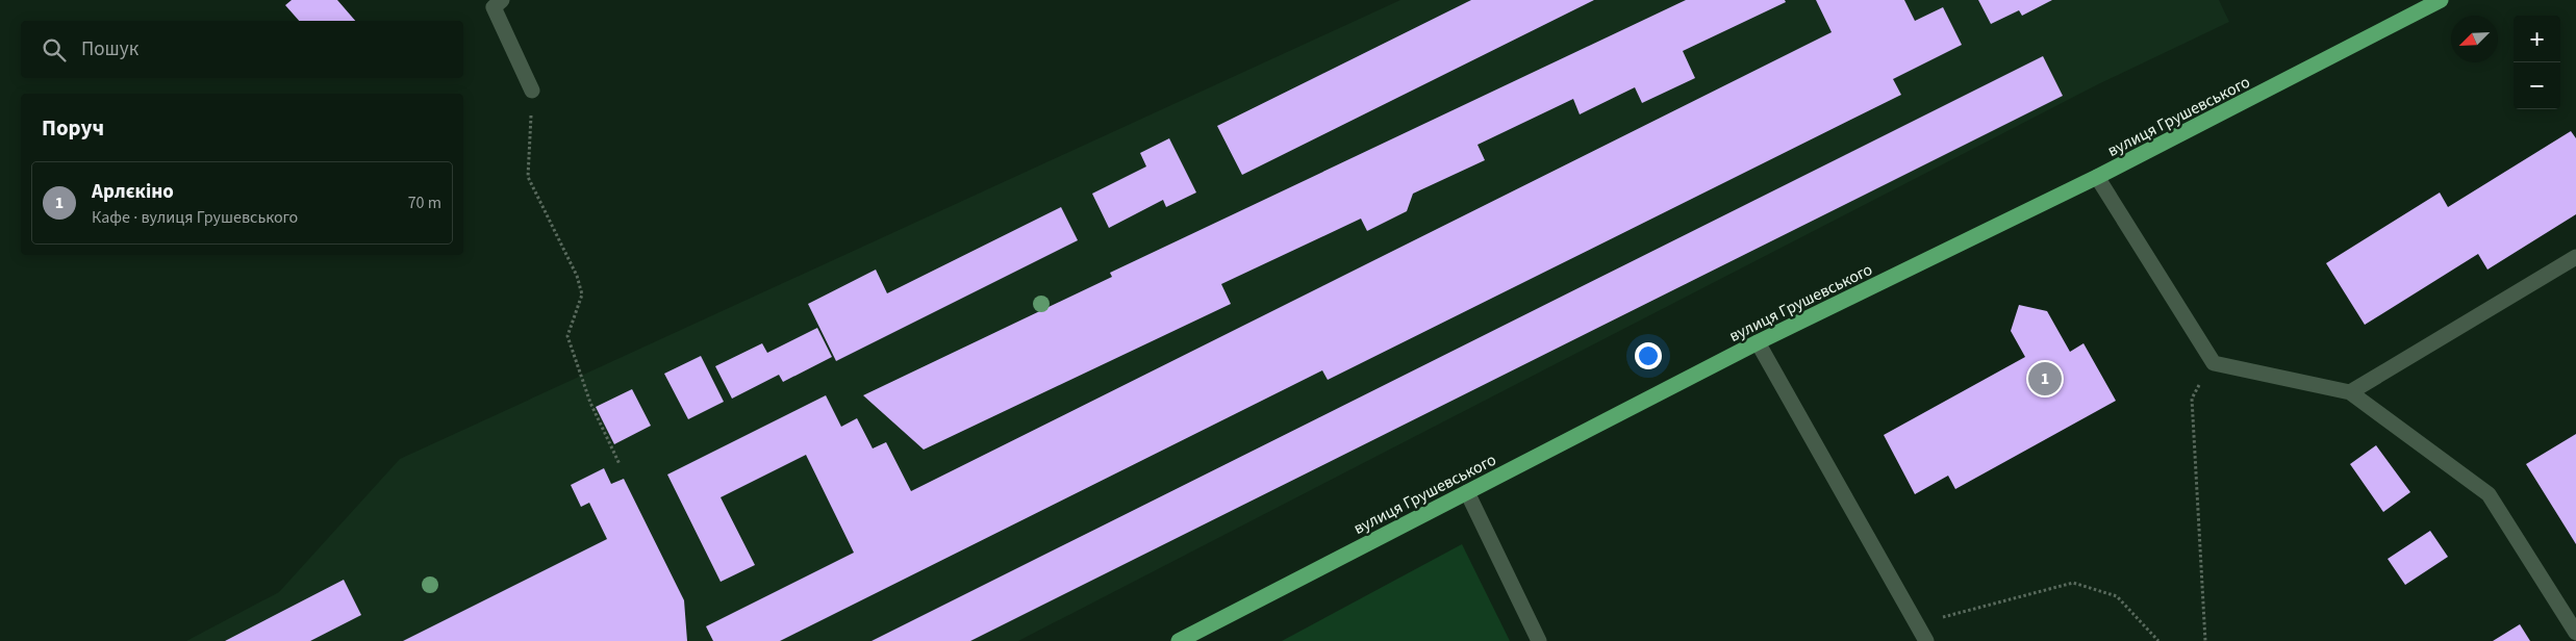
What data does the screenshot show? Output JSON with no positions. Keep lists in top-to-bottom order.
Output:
{
  "streets": {
    "main road": ["вулиця Грушевського"]
  },
  "north": "bottom left",
  "page": {
    "map_buttons": ["+", "−"],
    "search": "Пошук",
    "heading": "Поруч",
    "list": [
      {
        "mark": "1",
        "name": "Арлєкіно",
        "note": "Кафе · вулиця Грушевського",
        "value": "70 m"
      }
    ],
    "pins": "1"
  }
}
